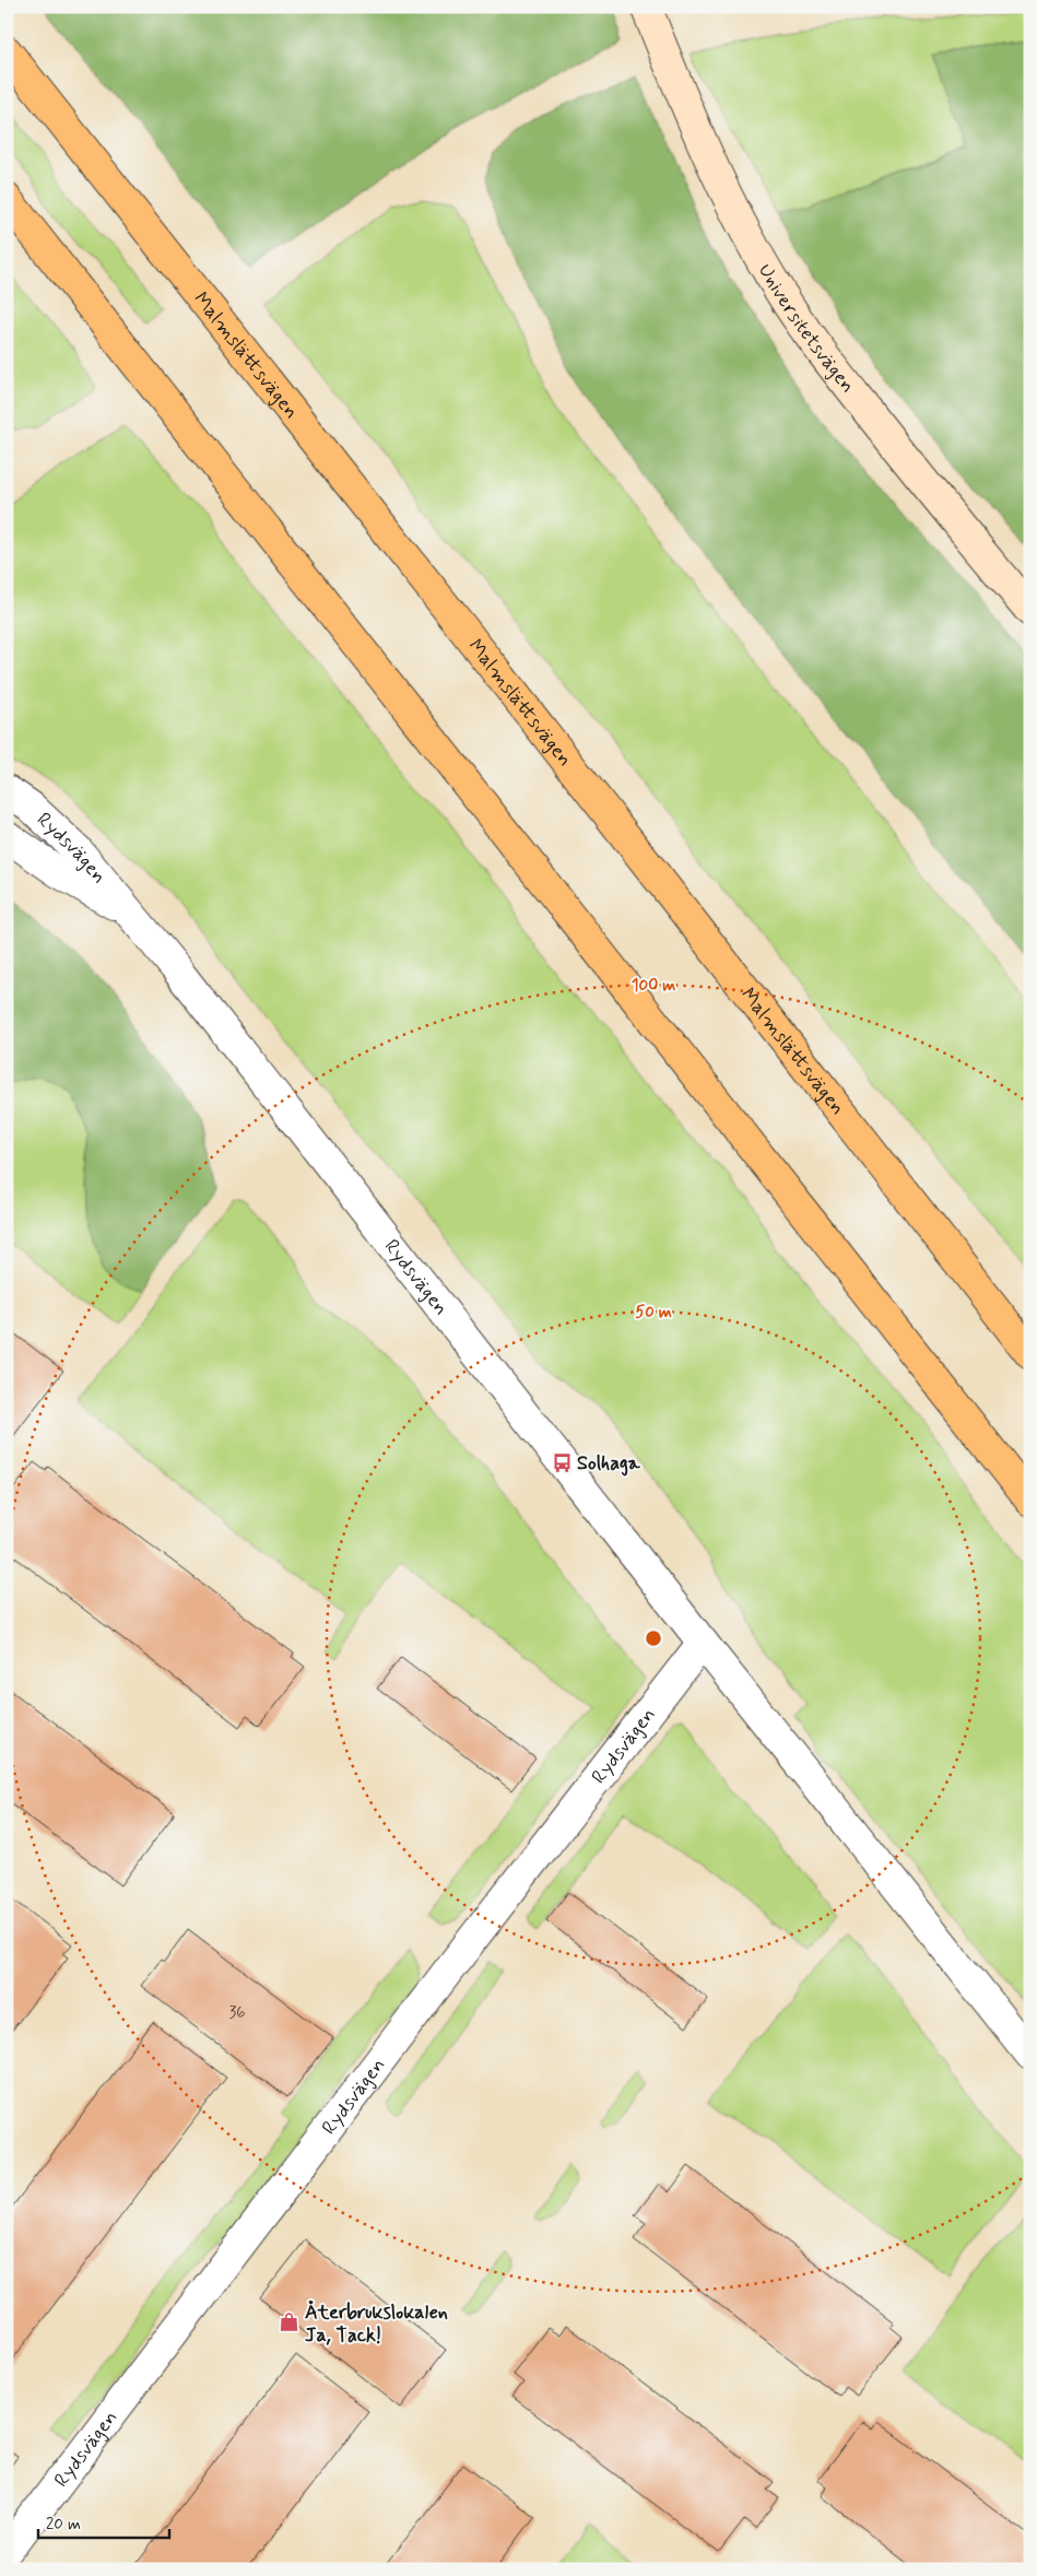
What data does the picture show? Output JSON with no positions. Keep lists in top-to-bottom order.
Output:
{
  "streets": {
    "highway": ["Malmslättsvägen"],
    "main road": ["Universitetsvägen"],
    "street": ["Rydsvägen"]
  },
  "places": {
    "bus stop": ["Solhaga"],
    "shop": ["Återbrukslokalen Ja, Tack!"]
  },
  "house_numbers": ["36"],
  "scale_bar": "20 m",
  "rings": ["100 m", "50 m"]
}
